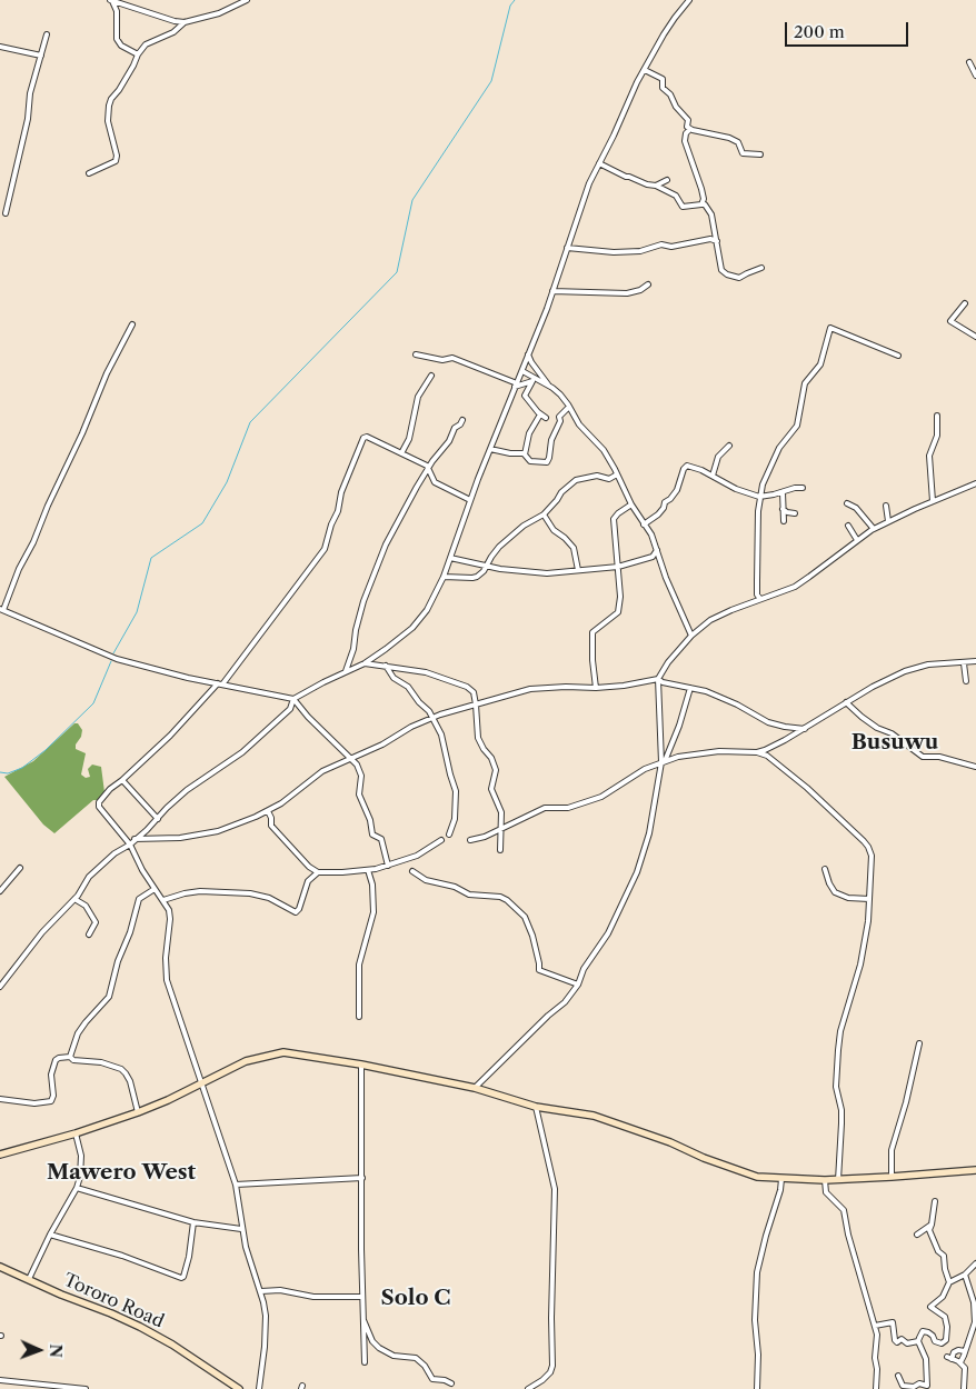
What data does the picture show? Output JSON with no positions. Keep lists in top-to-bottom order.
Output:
{
  "streets": {
    "main road": ["Tororo Road"]
  },
  "districts": ["Busuwu", "Mawero West", "Solo C"],
  "scale_bar": "200 m",
  "north": "right"
}
